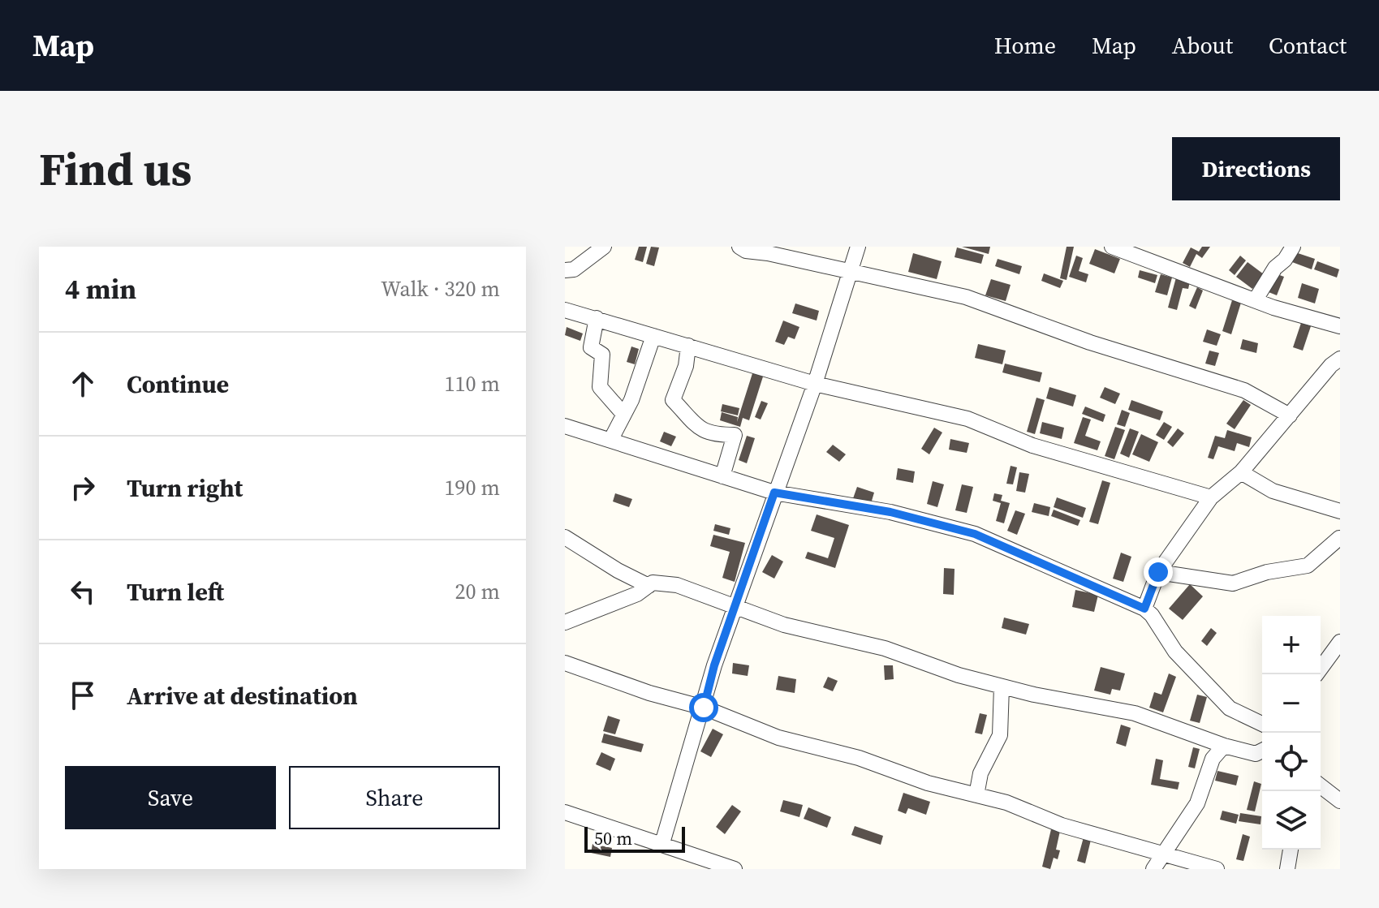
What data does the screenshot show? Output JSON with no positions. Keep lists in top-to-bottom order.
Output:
{
  "scale_bar": "50 m",
  "page": {
    "header": "Map",
    "nav": [
      "Home",
      "Map",
      "About",
      "Contact"
    ],
    "buttons": [
      "Directions",
      ["Save", "Share"]
    ],
    "title": "Find us",
    "heading": ["4 min", "Walk · 320 m"],
    "list": [
      ["Continue", "110 m"],
      ["Turn right", "190 m"],
      ["Turn left", "20 m"],
      "Arrive at destination"
    ],
    "map_buttons": ["+", "−"],
    "scale": "50 m"
  }
}
